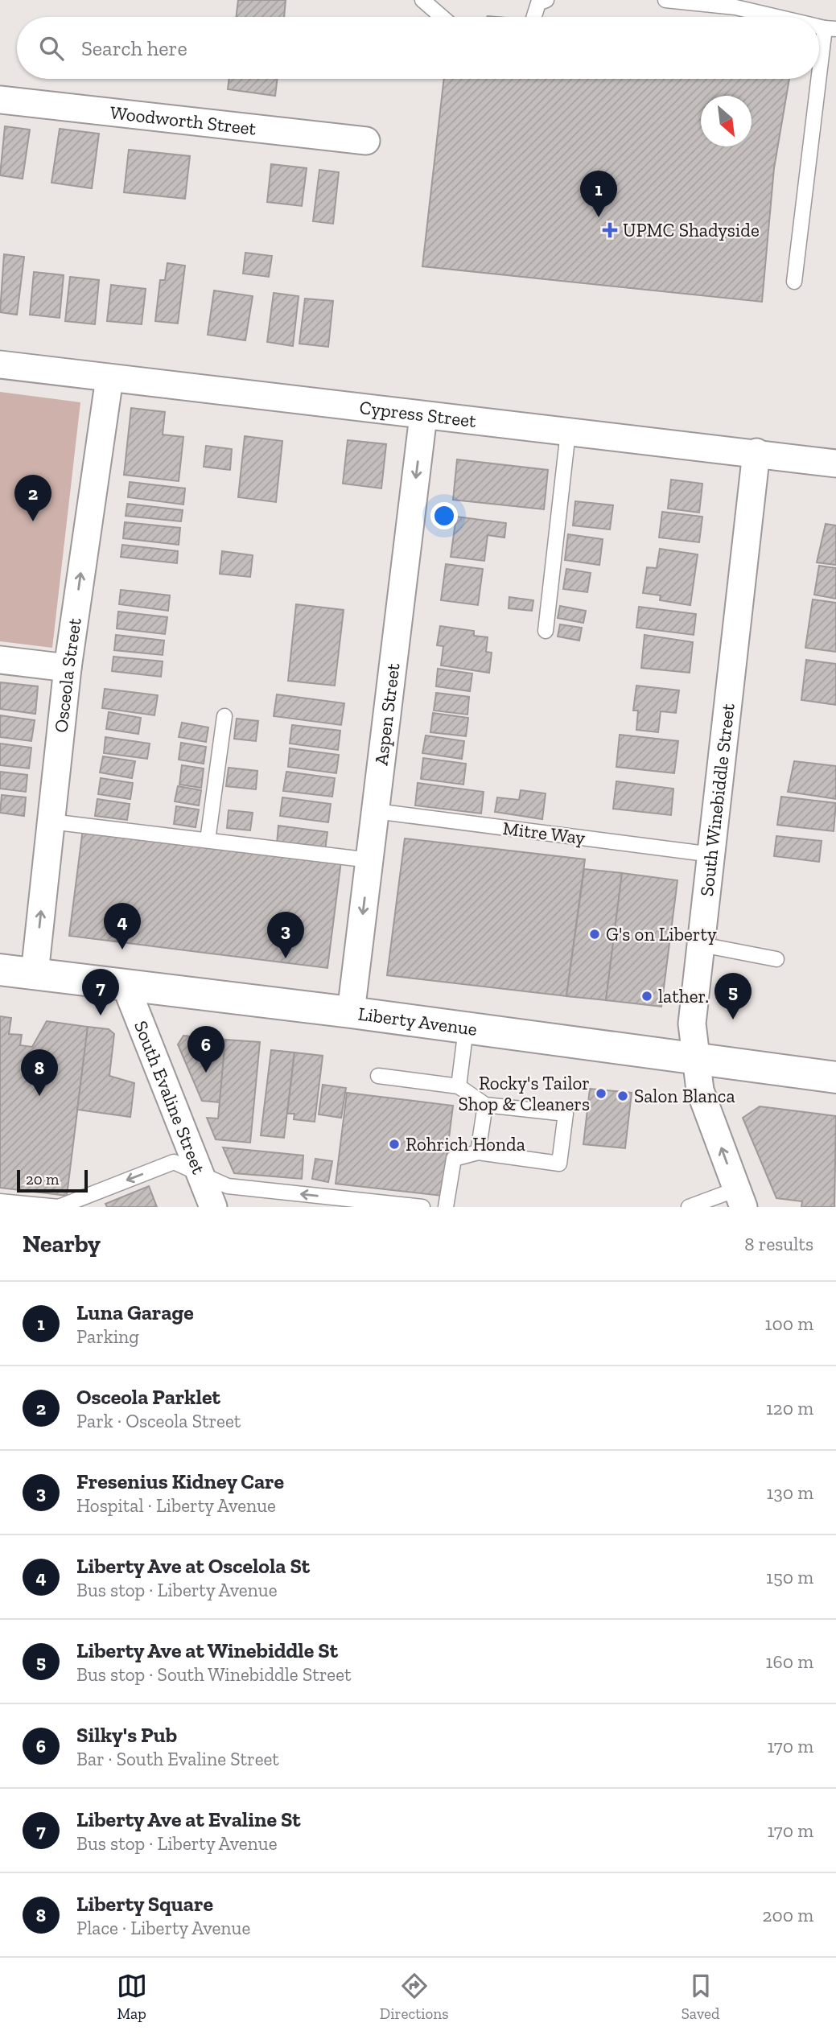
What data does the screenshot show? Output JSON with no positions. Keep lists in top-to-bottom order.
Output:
{
  "streets": {
    "main road": ["Liberty Avenue"],
    "street": [
      "Woodworth Street",
      "Cypress Street",
      "Osceola Street",
      "Aspen Street",
      "South Winebiddle Street",
      "South Evaline Street"
    ],
    "lane": ["Mitre Way"]
  },
  "crossings": [
    ["Cypress Street", "Osceola Street"],
    ["Cypress Street", "Aspen Street"],
    ["Cypress Street", "South Winebiddle Street"],
    ["Osceola Street", "Liberty Avenue"],
    ["Aspen Street", "Mitre Way"],
    ["Aspen Street", "Liberty Avenue"],
    ["South Winebiddle Street", "Mitre Way"],
    ["South Winebiddle Street", "Liberty Avenue"],
    ["Liberty Avenue", "South Evaline Street"]
  ],
  "one_way": ["Osceola Street", "Aspen Street"],
  "places": {
    "health": ["UPMC Shadyside"],
    "other": [
      "G's on Liberty",
      "lather.",
      "Rocky's Tailor Shop & Cleaners",
      "Salon Blanca",
      "Rohrich Honda"
    ]
  },
  "scale_bar": "20 m",
  "north": "bottom right",
  "page": {
    "search": "Search here",
    "pins": [
      "1",
      "2",
      "4",
      "3",
      "7",
      "5",
      "6",
      "8"
    ],
    "scale": "20 m",
    "heading": ["Nearby", "8 results"],
    "list": [
      {
        "mark": "1",
        "name": "Luna Garage",
        "note": "Parking",
        "value": "100 m"
      },
      {
        "mark": "2",
        "name": "Osceola Parklet",
        "note": "Park · Osceola Street",
        "value": "120 m"
      },
      {
        "mark": "3",
        "name": "Fresenius Kidney Care",
        "note": "Hospital · Liberty Avenue",
        "value": "130 m"
      },
      {
        "mark": "4",
        "name": "Liberty Ave at Oscelola St",
        "note": "Bus stop · Liberty Avenue",
        "value": "150 m"
      },
      {
        "mark": "5",
        "name": "Liberty Ave at Winebiddle St",
        "note": "Bus stop · South Winebiddle Street",
        "value": "160 m"
      },
      {
        "mark": "6",
        "name": "Silky's Pub",
        "note": "Bar · South Evaline Street",
        "value": "170 m"
      },
      {
        "mark": "7",
        "name": "Liberty Ave at Evaline St",
        "note": "Bus stop · Liberty Avenue",
        "value": "170 m"
      },
      {
        "mark": "8",
        "name": "Liberty Square",
        "note": "Place · Liberty Avenue",
        "value": "200 m"
      }
    ],
    "nav": ["Map", "Directions", "Saved"]
  }
}
